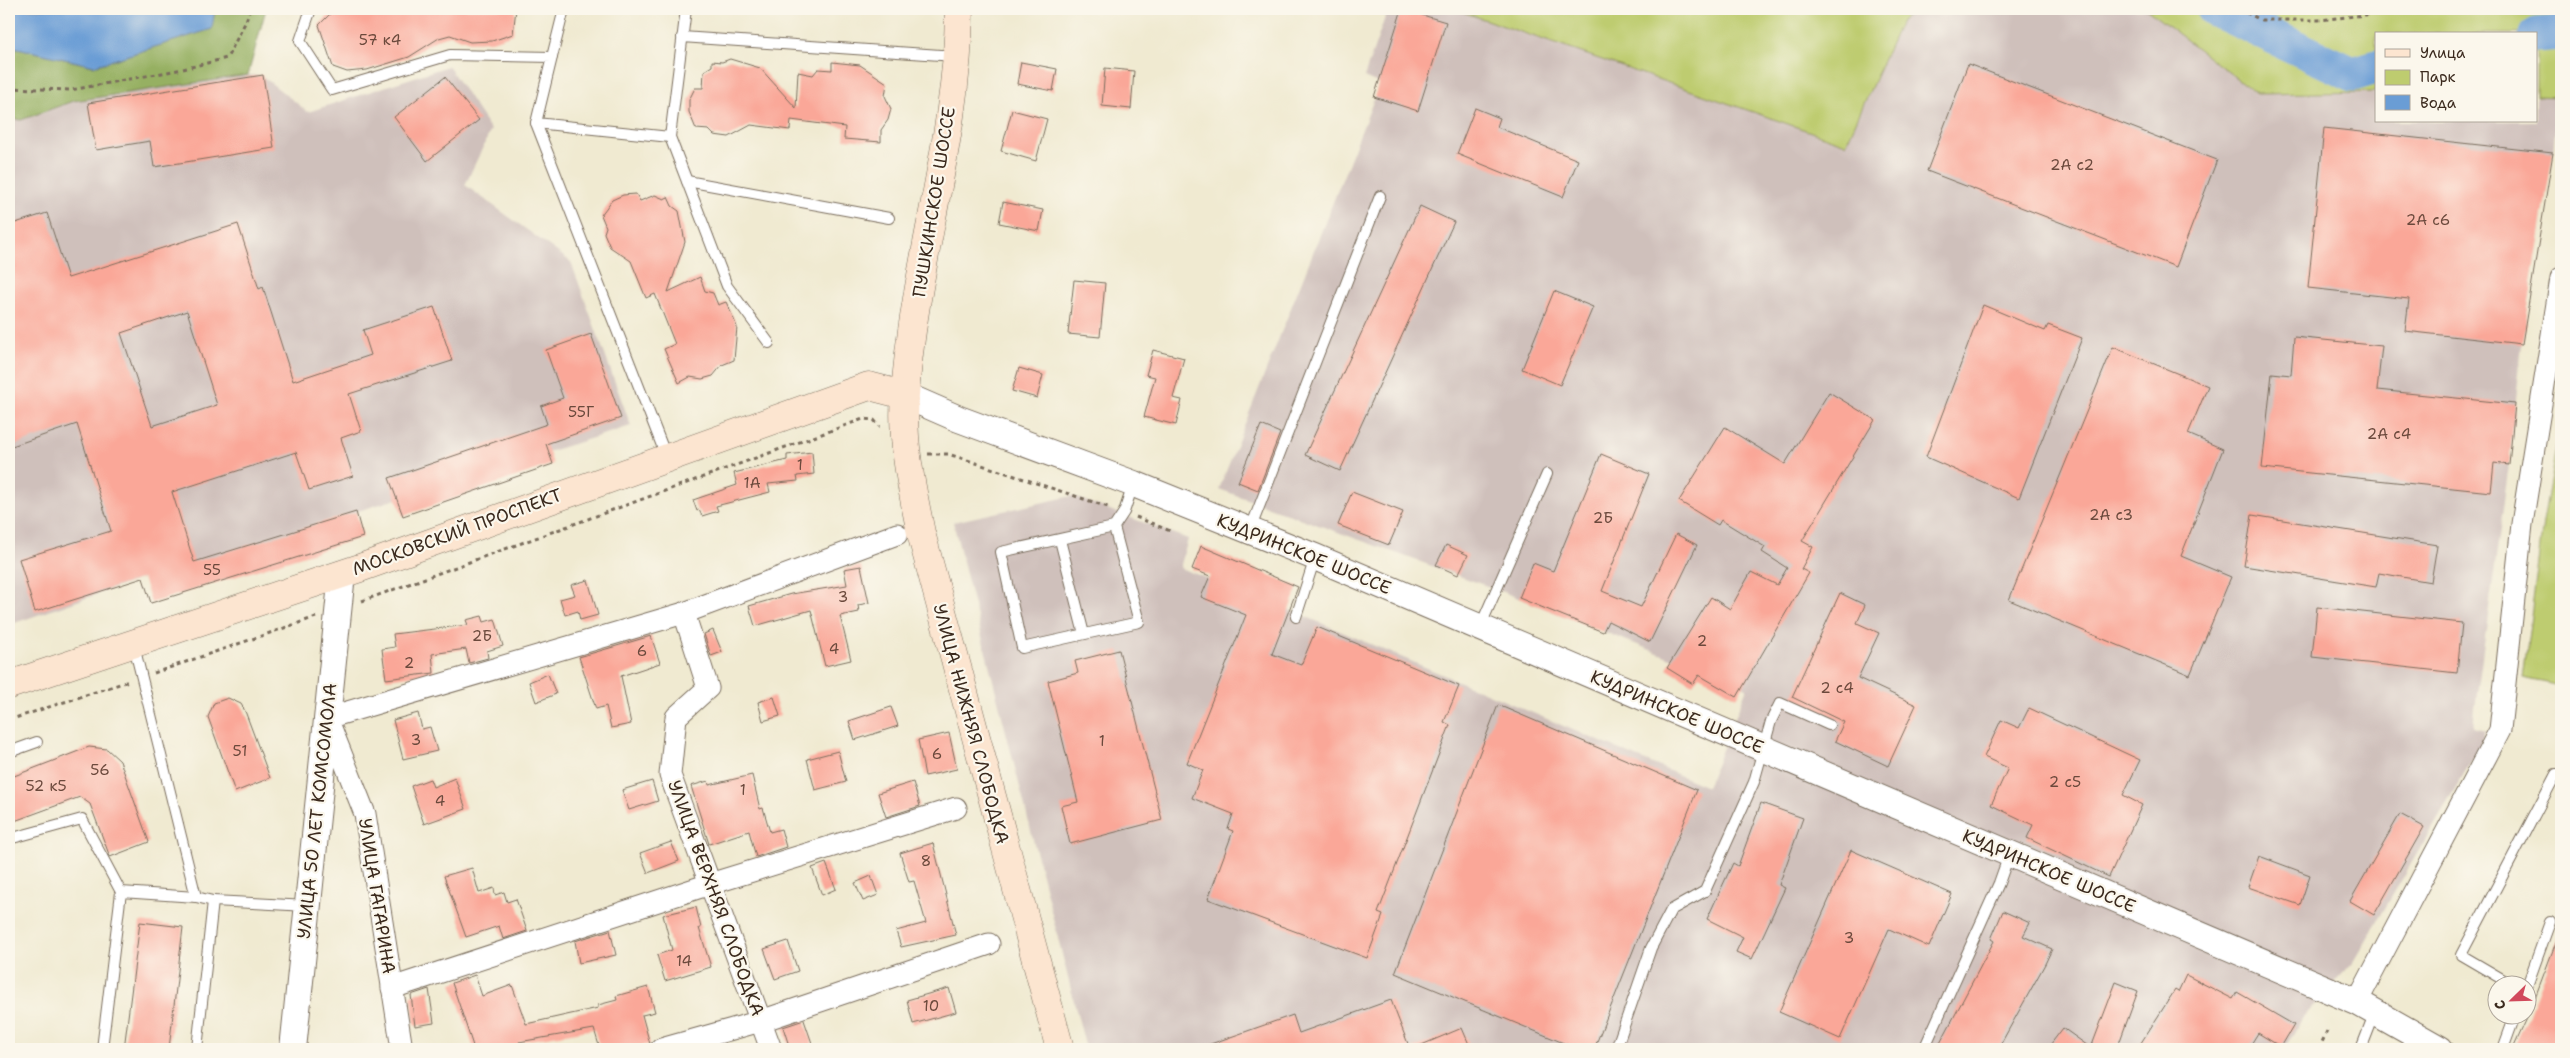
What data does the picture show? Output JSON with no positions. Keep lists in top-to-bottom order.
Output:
{
  "streets": {
    "main road": ["ПУШКИНСКОЕ ШОССЕ", "МОСКОВСКИЙ ПРОСПЕКТ", "УЛИЦА НИЖНЯЯ СЛОБОДКА"],
    "street": [
      "КУДРИНСКОЕ ШОССЕ",
      "УЛИЦА 50 ЛЕТ КОМСОМОЛА",
      "УЛИЦА ГАГАРИНА",
      "УЛИЦА ВЕРХНЯЯ СЛОБОДКА"
    ]
  },
  "crossings": [
    ["ПУШКИНСКОЕ ШОССЕ", "МОСКОВСКИЙ ПРОСПЕКТ"],
    ["ПУШКИНСКОЕ ШОССЕ", "КУДРИНСКОЕ ШОССЕ"],
    ["ПУШКИНСКОЕ ШОССЕ", "УЛИЦА НИЖНЯЯ СЛОБОДКА"],
    ["МОСКОВСКИЙ ПРОСПЕКТ", "КУДРИНСКОЕ ШОССЕ"],
    ["МОСКОВСКИЙ ПРОСПЕКТ", "УЛИЦА НИЖНЯЯ СЛОБОДКА"],
    ["МОСКОВСКИЙ ПРОСПЕКТ", "УЛИЦА 50 ЛЕТ КОМСОМОЛА"],
    ["КУДРИНСКОЕ ШОССЕ", "УЛИЦА НИЖНЯЯ СЛОБОДКА"],
    ["УЛИЦА 50 ЛЕТ КОМСОМОЛА", "УЛИЦА ГАГАРИНА"]
  ],
  "house_numbers": [
    "57 к4",
    "2А с2",
    "2А с6",
    "55Г",
    "2А с4",
    "1",
    "1А",
    "2А с3",
    "2Б",
    "55",
    "3",
    "2Б",
    "2",
    "4",
    "6",
    "2",
    "2 с4",
    "3",
    "1",
    "51",
    "6",
    "56",
    "2 с5",
    "52 к5",
    "1",
    "4",
    "8",
    "3",
    "14",
    "10"
  ],
  "legend": ["Улица", "Парк", "Вода"],
  "north": "bottom left"
}
